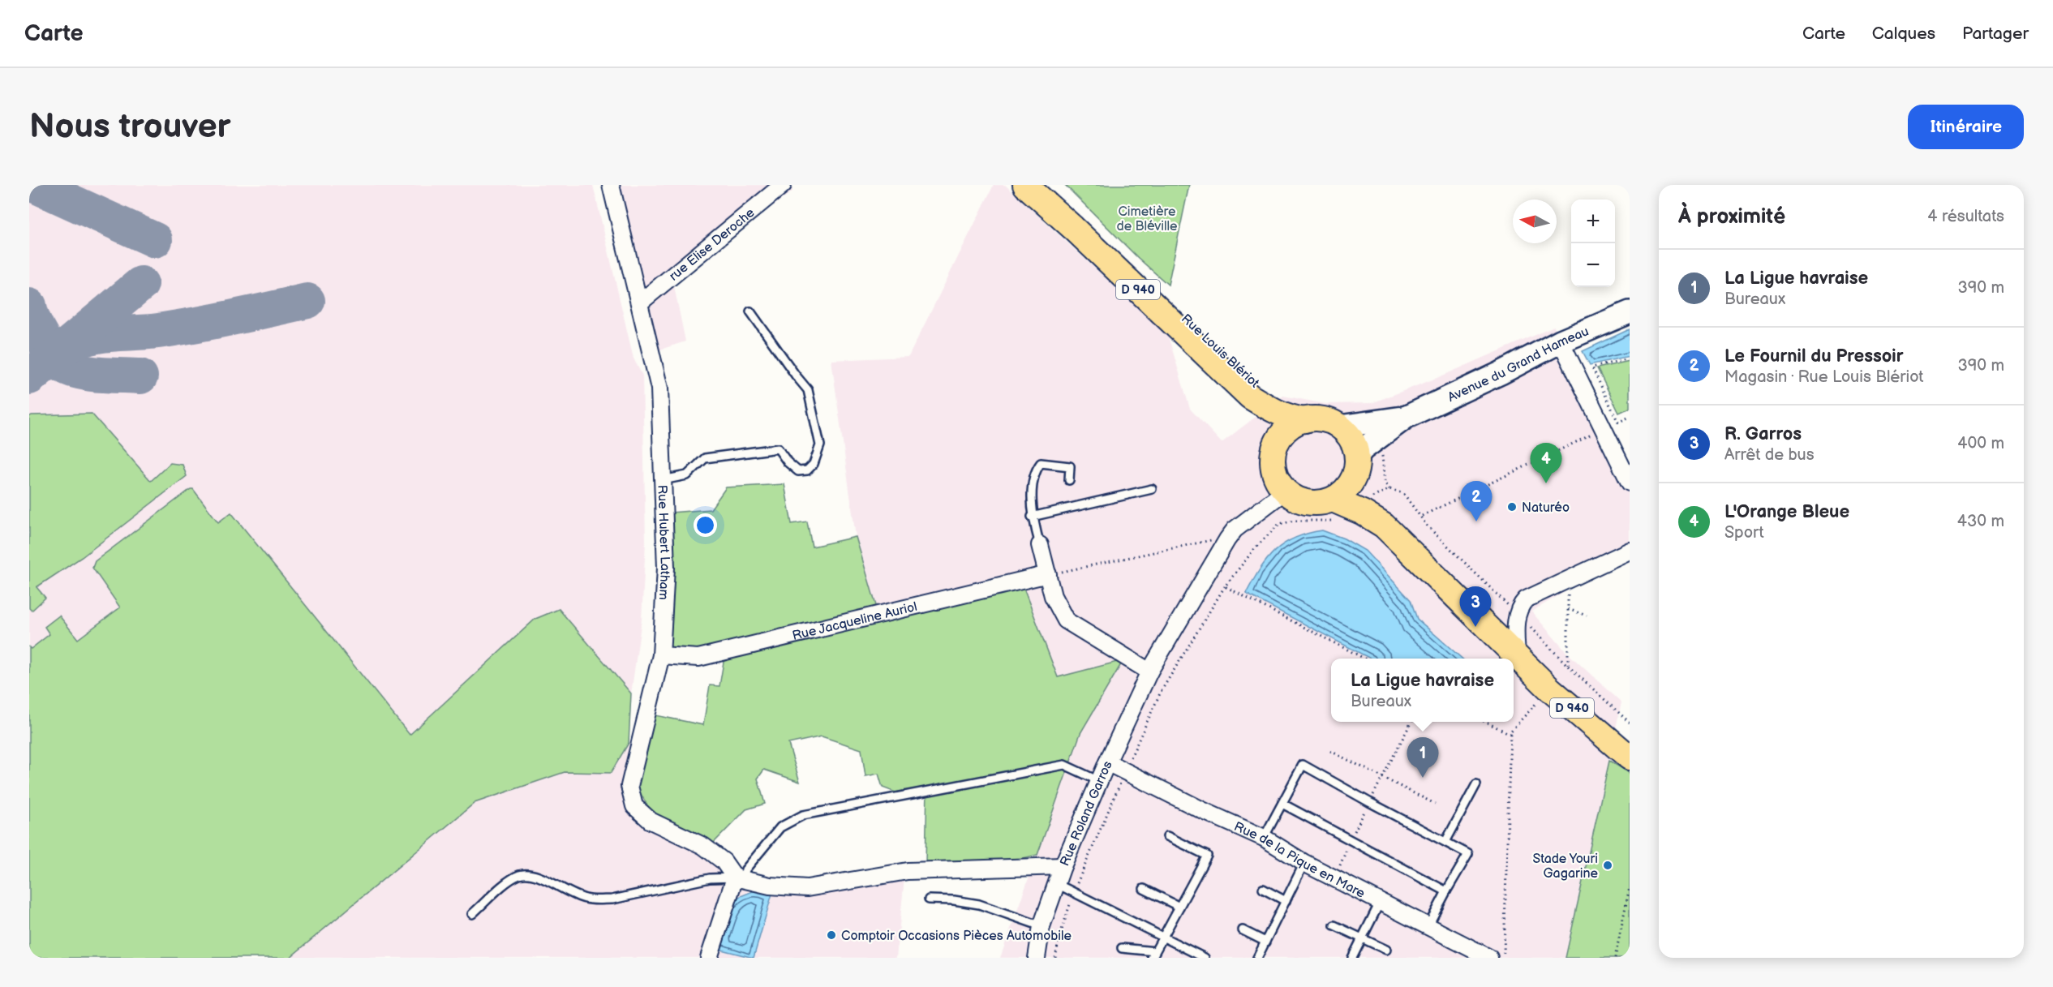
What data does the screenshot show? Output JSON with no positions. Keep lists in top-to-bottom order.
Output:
{
  "streets": {
    "main road": ["D 940", "Rue Louis Blériot", "Avenue du Grand Hameau"],
    "street": [
      "rue Elise Deroche",
      "Rue Hubert Latham",
      "Rue Jacqueline Auriol",
      "Rue Roland Garros",
      "Rue de la Pique en Mare"
    ]
  },
  "crossings": [
    ["rue Elise Deroche", "Rue Hubert Latham"],
    ["D 940", "Rue Louis Blériot"],
    ["D 940", "Avenue du Grand Hameau"],
    ["D 940", "Rue Roland Garros"],
    ["Rue Louis Blériot", "Avenue du Grand Hameau"],
    ["Rue Louis Blériot", "Rue Roland Garros"],
    ["Avenue du Grand Hameau", "Rue Roland Garros"],
    ["Rue Hubert Latham", "Rue Jacqueline Auriol"],
    ["Rue Hubert Latham", "Rue Roland Garros"],
    ["Rue Roland Garros", "Rue de la Pique en Mare"]
  ],
  "parks": ["Cimetière de Bléville"],
  "places": ["Naturéo", "Stade Youri Gagarine", "Comptoir Occasions Pièces Automobile"],
  "north": "left",
  "page": {
    "header": "Carte",
    "nav": ["Carte", "Calques", "Partager"],
    "buttons": "Itinéraire",
    "title": "Nous trouver",
    "heading": ["À proximité", "4 résultats"],
    "map_buttons": ["+", "−"],
    "list": [
      {
        "mark": "1",
        "name": "La Ligue havraise",
        "note": "Bureaux",
        "value": "390 m"
      },
      {
        "mark": "2",
        "name": "Le Fournil du Pressoir",
        "note": "Magasin · Rue Louis Blériot",
        "value": "390 m"
      },
      {
        "mark": "3",
        "name": "R. Garros",
        "note": "Arrêt de bus",
        "value": "400 m"
      },
      {
        "mark": "4",
        "name": "L'Orange Bleue",
        "note": "Sport",
        "value": "430 m"
      }
    ],
    "pins": [
      "4",
      "2",
      "3",
      "1"
    ],
    "popup": ["La Ligue havraise", "Bureaux"]
  }
}
